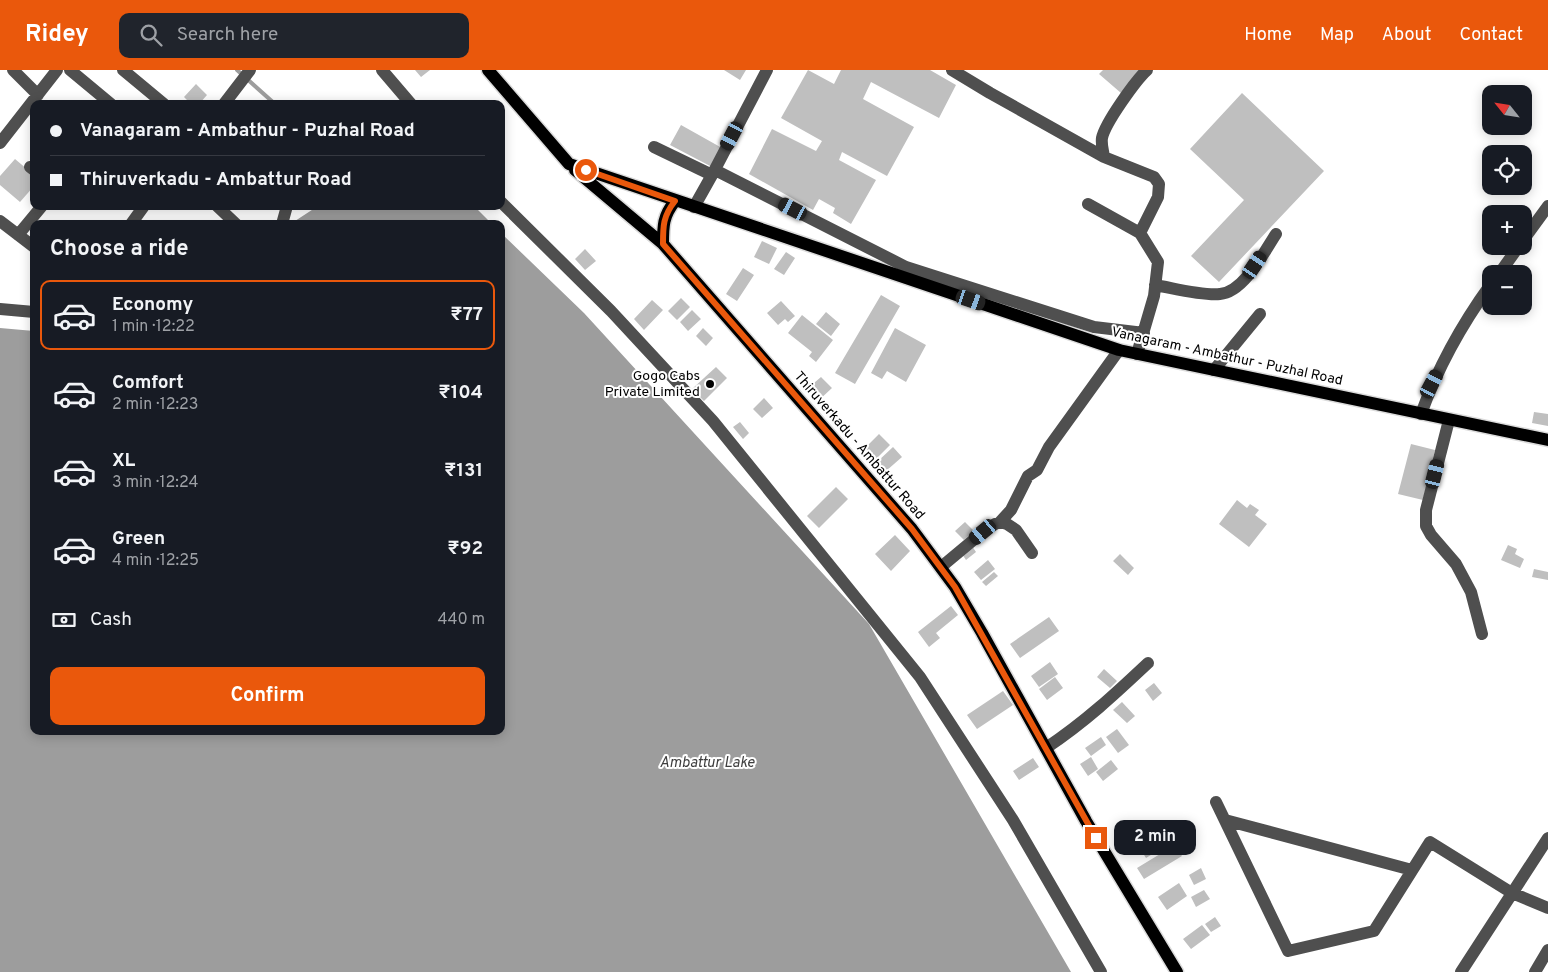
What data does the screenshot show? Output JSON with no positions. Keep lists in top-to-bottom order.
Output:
{
  "streets": {
    "main road": ["Vanagaram - Ambathur - Puzhal Road", "Thiruverkadu - Ambattur Road"]
  },
  "crossings": [
    ["Vanagaram - Ambathur - Puzhal Road", "Thiruverkadu - Ambattur Road"]
  ],
  "water": ["Ambattur Lake"],
  "places": ["Gogo Cabs Private Limited"],
  "north": "top left",
  "page": {
    "header": "Ridey",
    "search": "Search here",
    "nav": [
      "Home",
      "Map",
      "About",
      "Contact"
    ],
    "map_buttons": ["+", "−"],
    "banner": ["Vanagaram - Ambathur - Puzhal Road", "Thiruverkadu - Ambattur Road"],
    "heading": "Choose a ride",
    "list": [
      {
        "name": "Economy",
        "note": "1 min · 12:22",
        "value": "₹77"
      },
      {
        "name": "Comfort",
        "note": "2 min · 12:23",
        "value": "₹104"
      },
      {
        "name": "XL",
        "note": "3 min · 12:24",
        "value": "₹131"
      },
      {
        "name": "Green",
        "note": "4 min · 12:25",
        "value": "₹92"
      }
    ],
    "pay": ["Cash", "440 m"],
    "buttons": "Confirm",
    "bubble": "2 min"
  }
}
